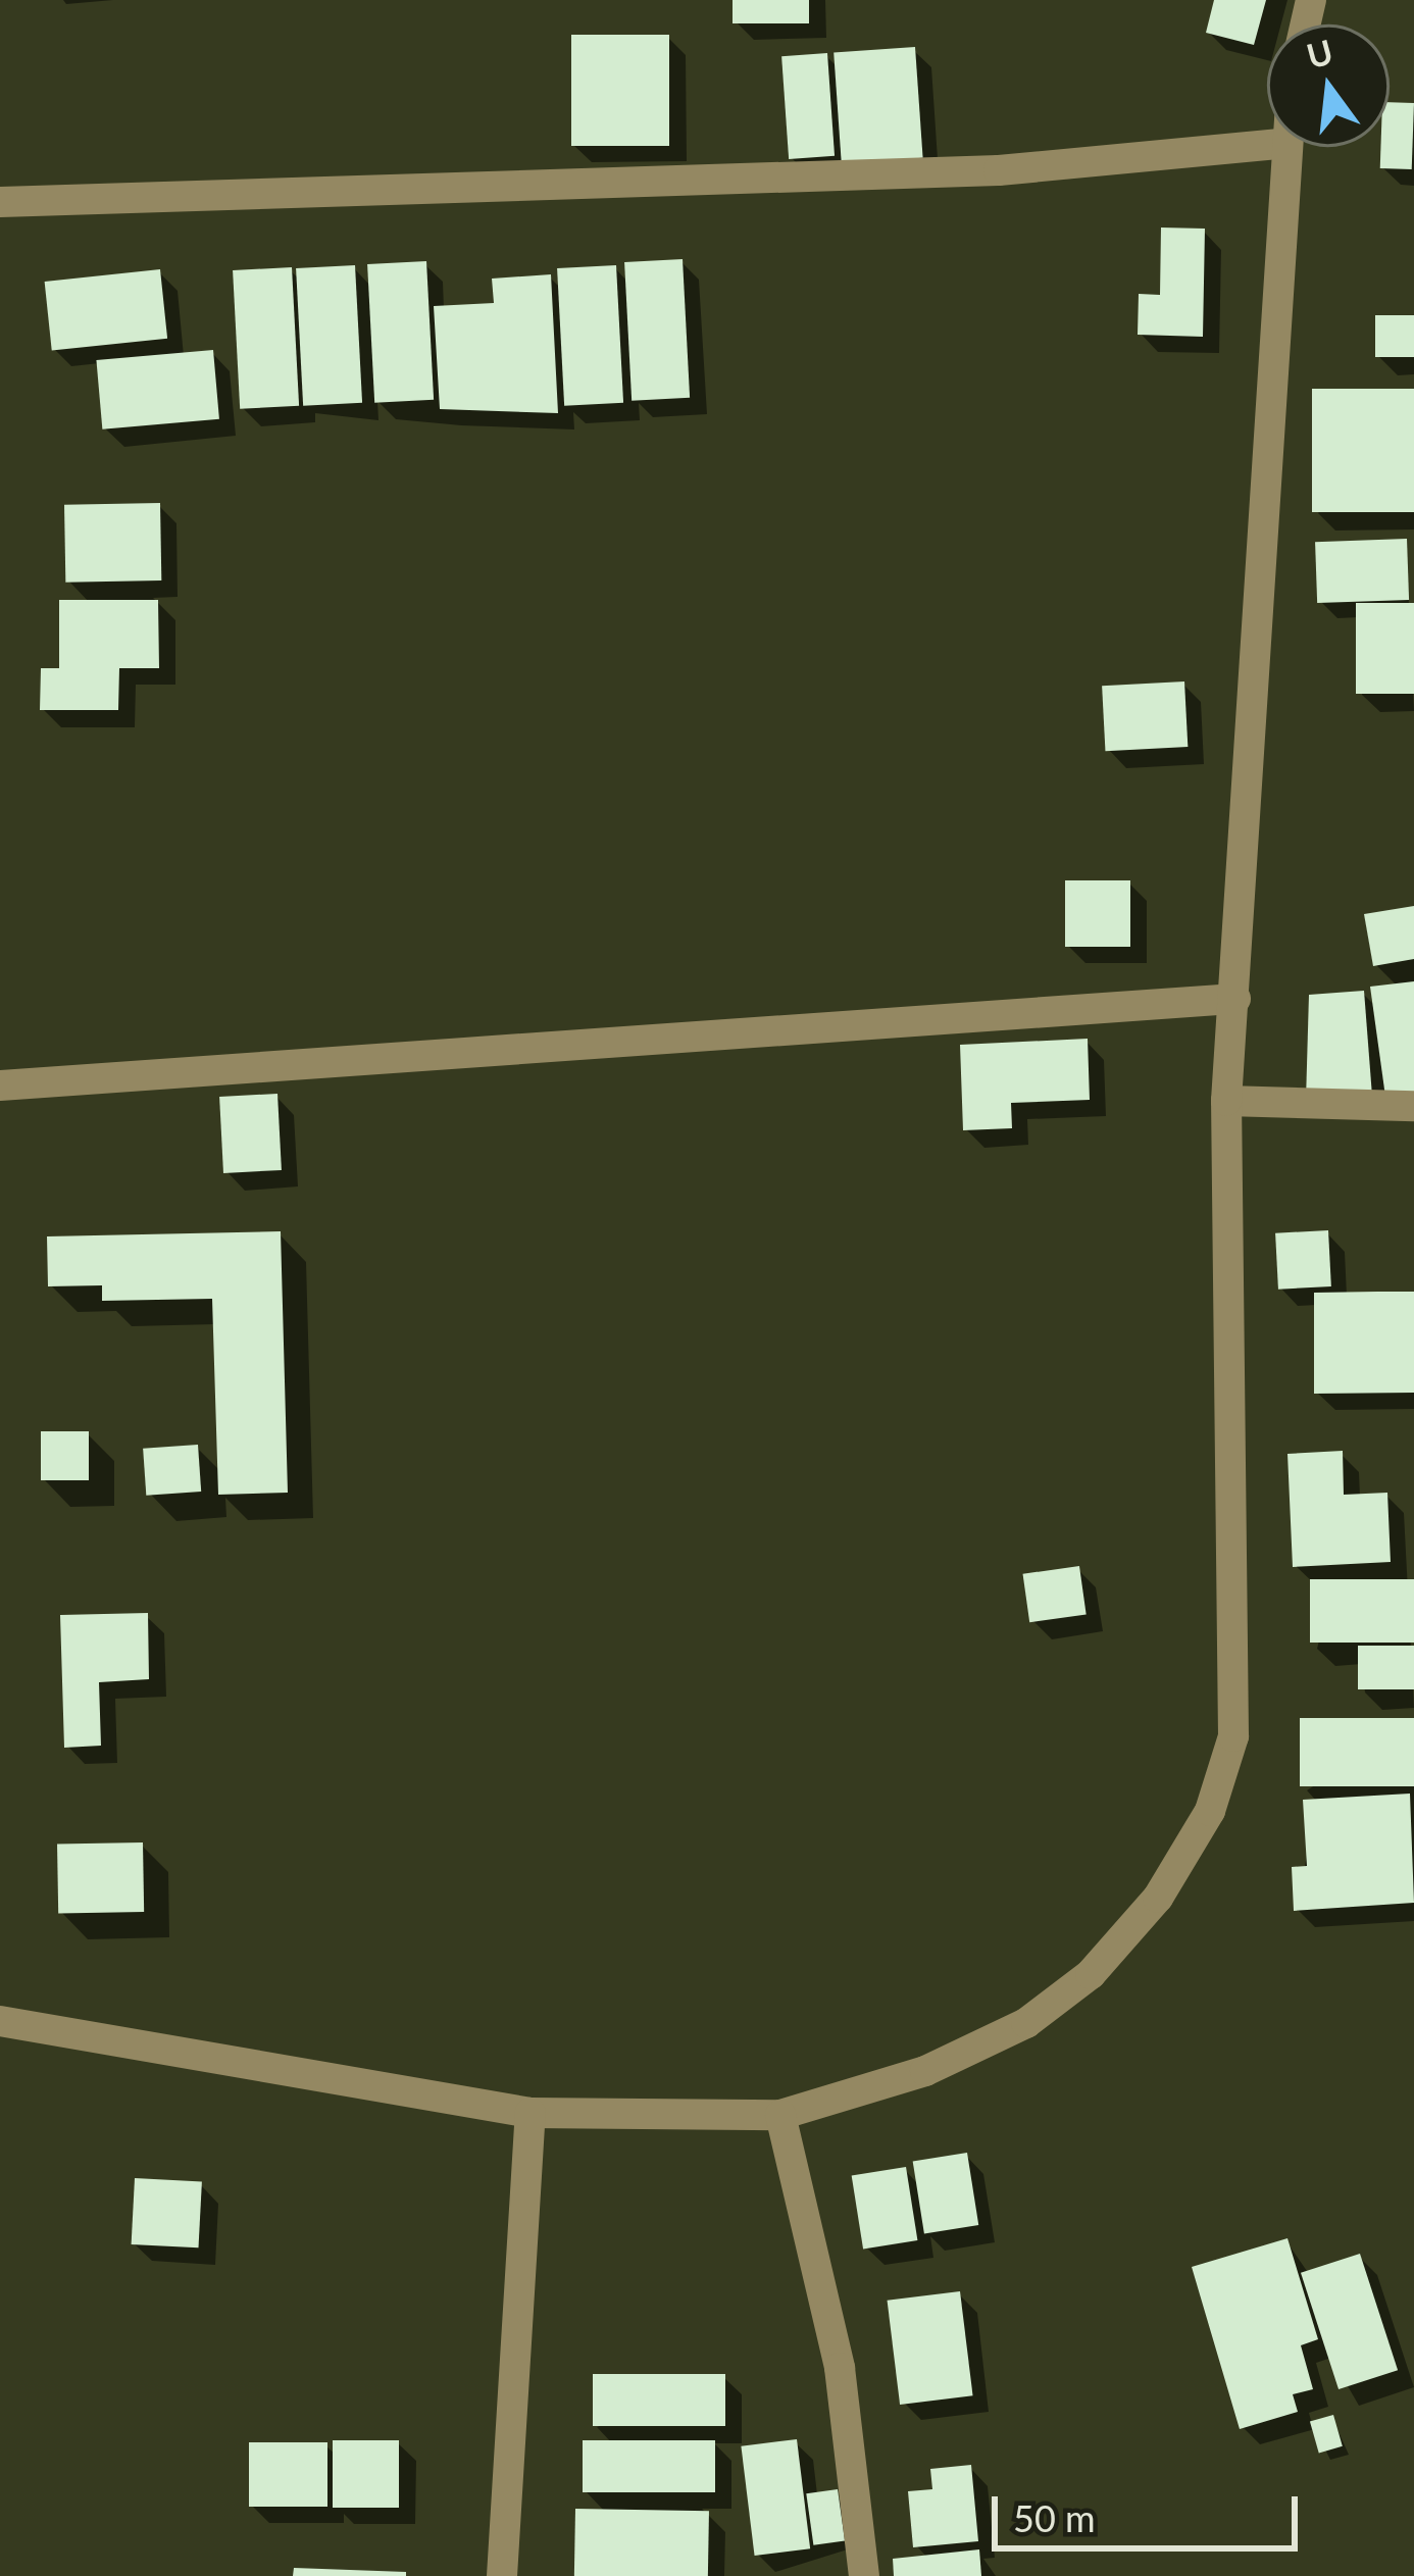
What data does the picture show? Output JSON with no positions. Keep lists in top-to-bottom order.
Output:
{
  "scale_bar": "50 m",
  "north": "top"
}
